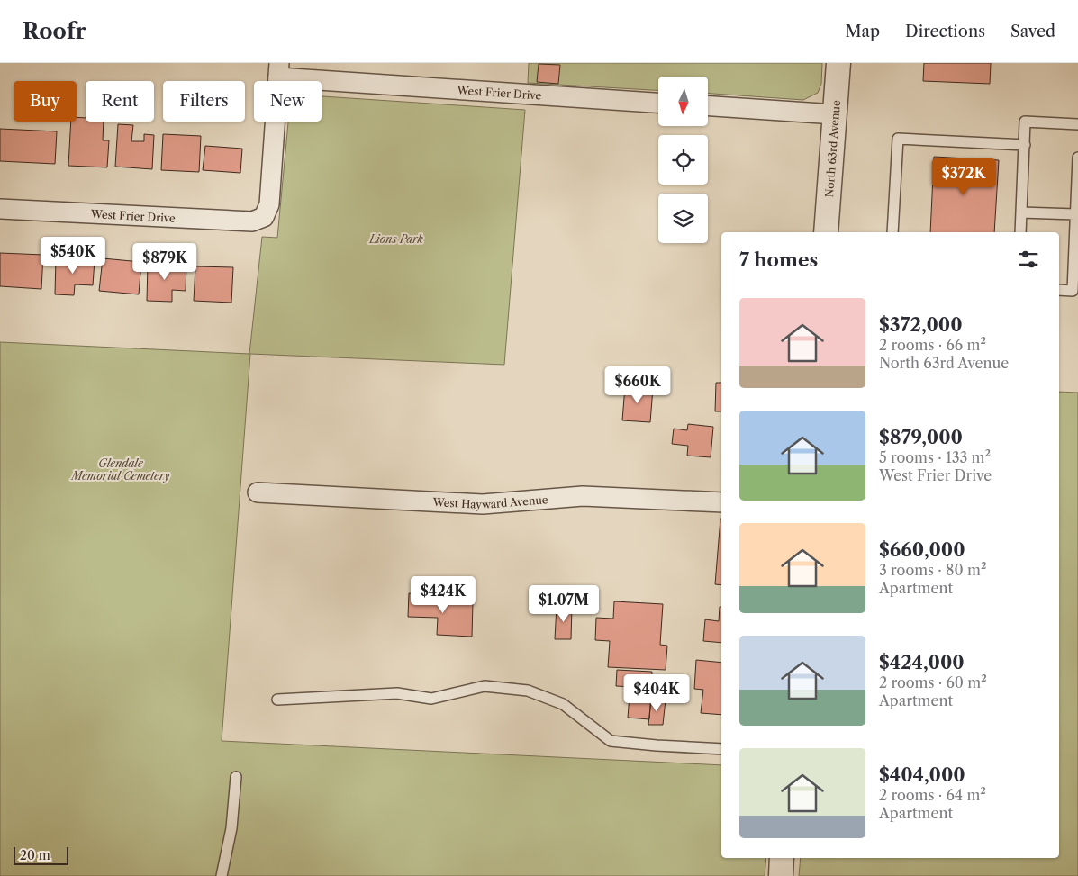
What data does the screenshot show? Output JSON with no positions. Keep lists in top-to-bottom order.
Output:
{
  "streets": {
    "street": ["West Frier Drive", "North 63rd Avenue", "West Hayward Avenue"]
  },
  "parks": ["Lions Park", "Glendale Memorial Cemetery"],
  "scale_bar": "20 m",
  "north": "bottom",
  "page": {
    "header": "Roofr",
    "nav": ["Map", "Directions", "Saved"],
    "chip": [
      "Buy",
      "Rent",
      "Filters",
      "New"
    ],
    "price": [
      "$372K",
      "$540K",
      "$879K",
      "$660K",
      "$424K",
      "$1.07M",
      "$404K"
    ],
    "heading": "7 homes",
    "list": [
      {
        "name": "$372,000",
        "note": "2 rooms · 66 m² · North 63rd Avenue"
      },
      {
        "name": "$879,000",
        "note": "5 rooms · 133 m² · West Frier Drive"
      },
      {
        "name": "$660,000",
        "note": "3 rooms · 80 m² · Apartment"
      },
      {
        "name": "$424,000",
        "note": "2 rooms · 60 m² · Apartment"
      },
      {
        "name": "$404,000",
        "note": "2 rooms · 64 m² · Apartment"
      }
    ],
    "scale": "20 m"
  }
}
